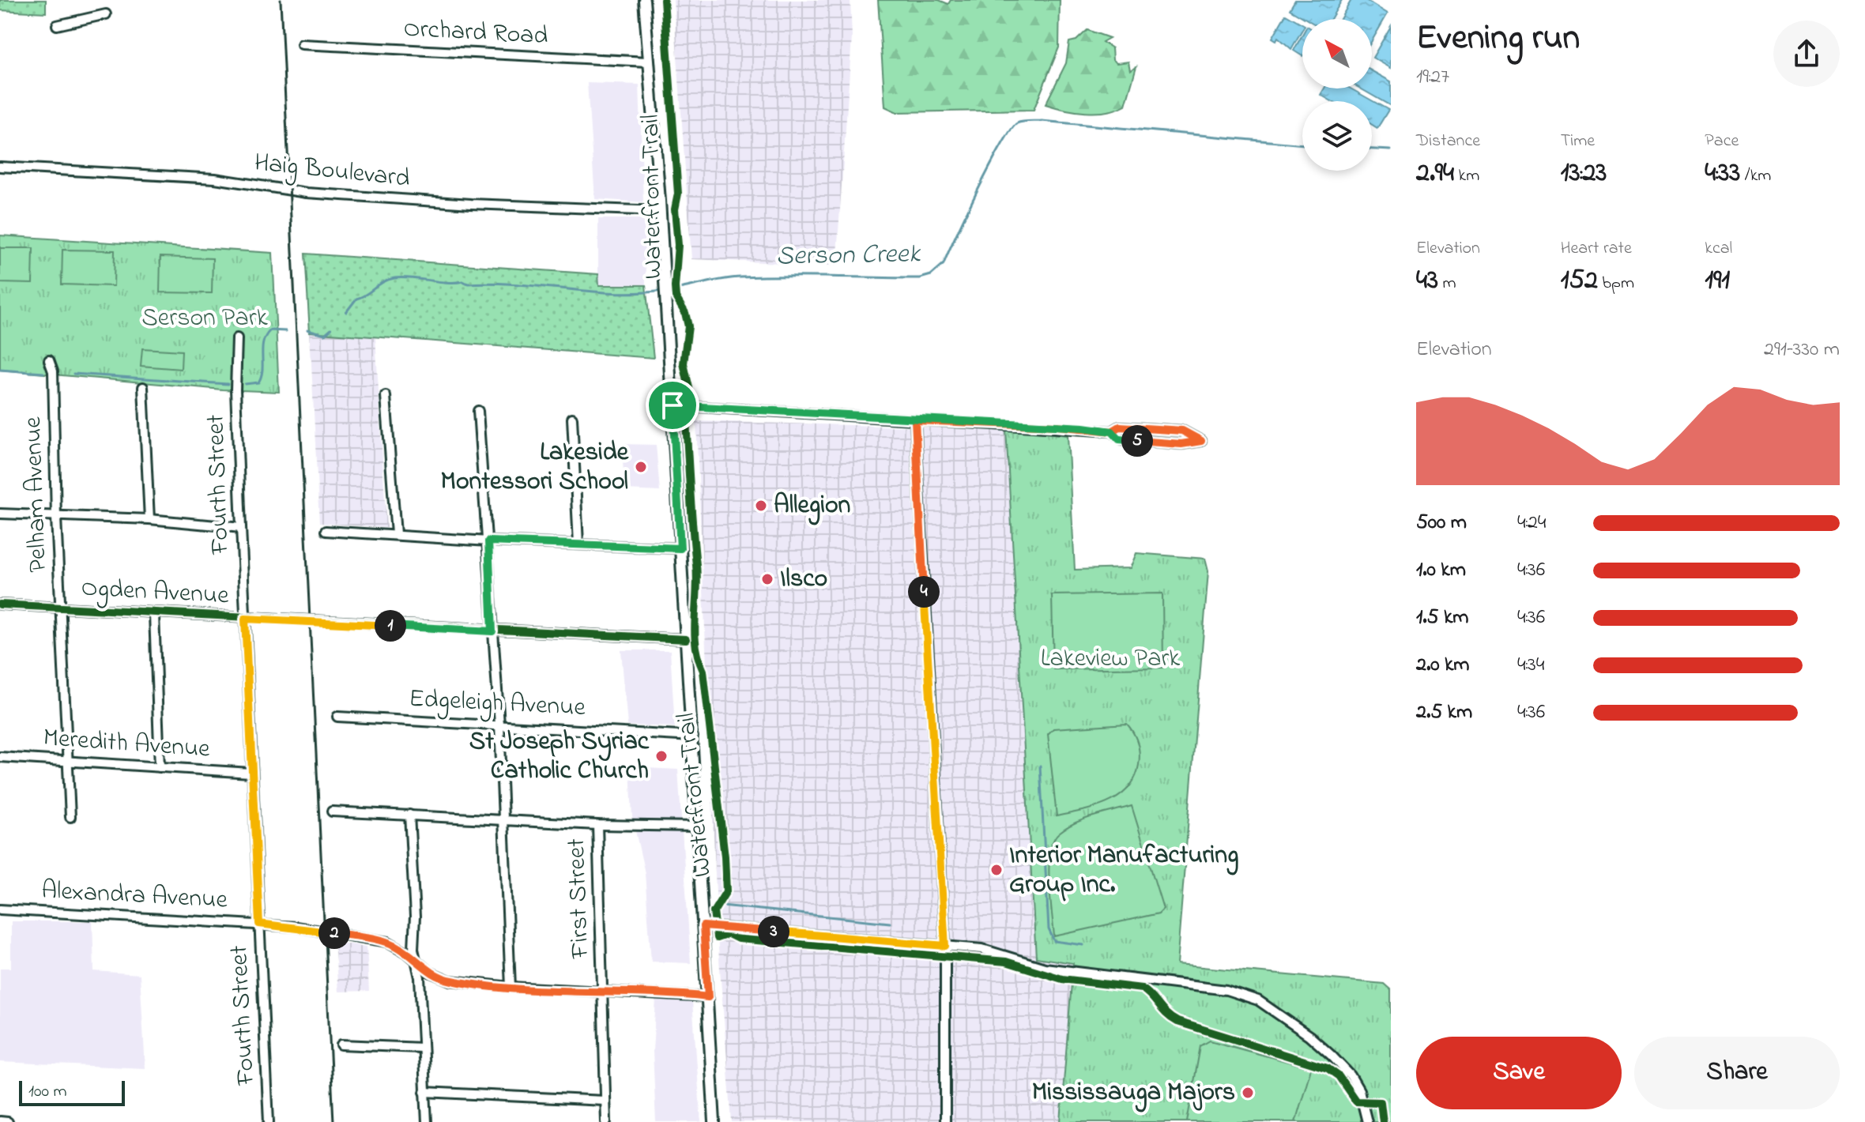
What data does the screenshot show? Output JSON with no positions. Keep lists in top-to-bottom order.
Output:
{
  "streets": {
    "street": [
      "Orchard Road",
      "Haig Boulevard",
      "Fourth Street",
      "Pelham Avenue",
      "Ogden Avenue",
      "Edgeleigh Avenue",
      "Meredith Avenue",
      "Alexandra Avenue",
      "First Street"
    ],
    "cycle path": ["Waterfront Trail"]
  },
  "crossings": [
    ["Fourth Street", "Ogden Avenue"],
    ["Fourth Street", "Meredith Avenue"],
    ["Fourth Street", "Alexandra Avenue"],
    ["Pelham Avenue", "Ogden Avenue"],
    ["Pelham Avenue", "Meredith Avenue"],
    ["Alexandra Avenue", "First Street"]
  ],
  "water": ["Serson Creek"],
  "parks": ["Serson Park", "Lakeview Park"],
  "places": [
    "Lakeside Montessori School",
    "Allegion",
    "Ilsco",
    "St Joseph Syriac Catholic Church",
    "Interior Manufacturing Group Inc.",
    "Mississauga Majors"
  ],
  "scale_bar": "100 m",
  "north": "top left",
  "page": {
    "heading": ["Evening run", "19:27"],
    "stats": [
      ["Distance", "2.94 km"],
      ["Time", "13:23"],
      ["Pace", "4:33 /km"],
      ["Elevation", "43 m"],
      ["Heart rate", "152 bpm"],
      ["kcal", "191"]
    ],
    "chart": ["Elevation", "291–330 m"],
    "pins": [
      "5",
      "4",
      "1",
      "3",
      "2"
    ],
    "list": [
      {
        "name": "500 m",
        "note": "4:24"
      },
      {
        "name": "1.0 km",
        "note": "4:36"
      },
      {
        "name": "1.5 km",
        "note": "4:36"
      },
      {
        "name": "2.0 km",
        "note": "4:34"
      },
      {
        "name": "2.5 km",
        "note": "4:36"
      }
    ],
    "buttons": ["Save", "Share"],
    "scale": "100 m"
  }
}
